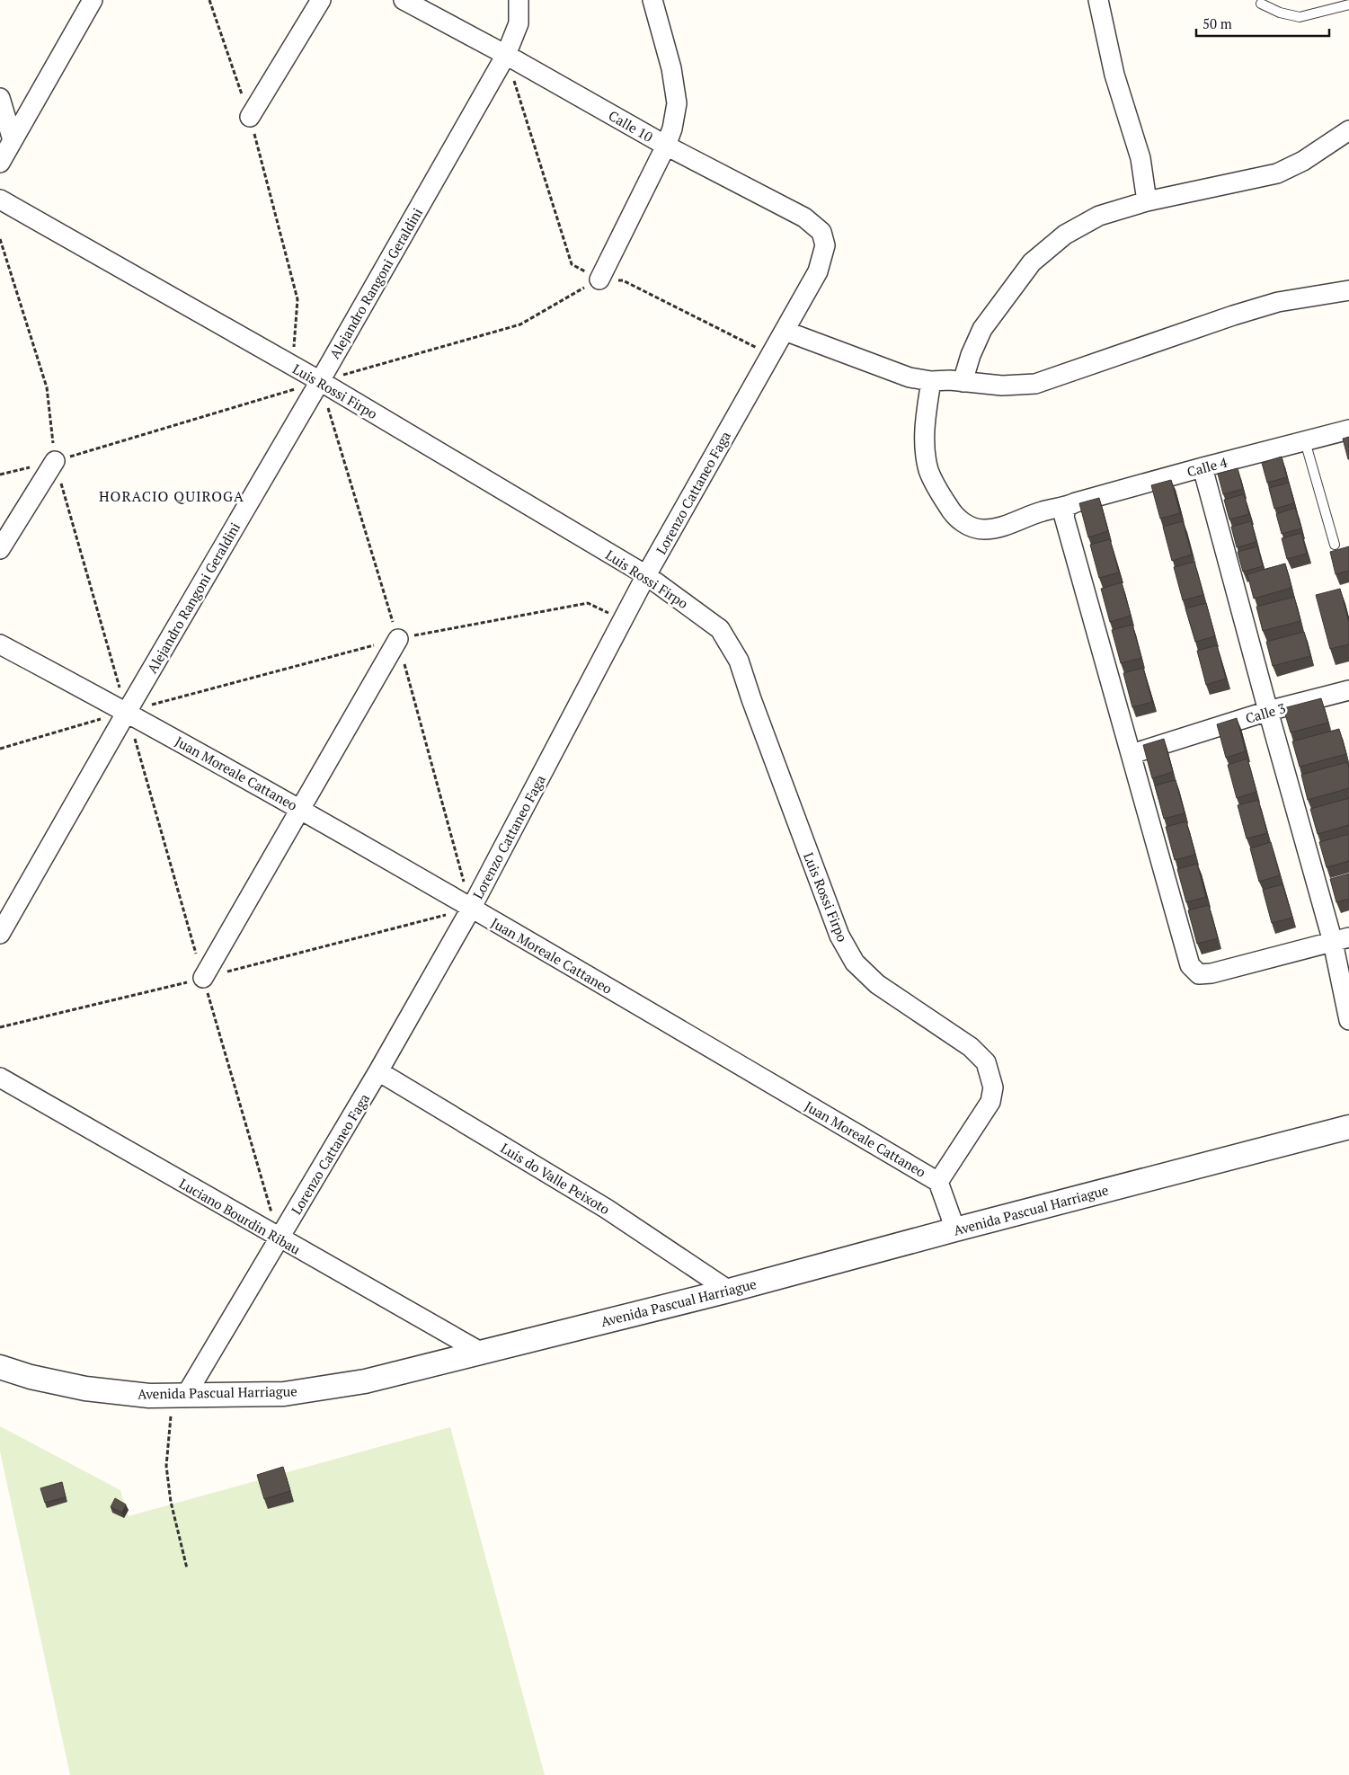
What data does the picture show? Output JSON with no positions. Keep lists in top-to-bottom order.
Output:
{
  "streets": {
    "street": [
      "Calle 10",
      "Alejandro Rangoni Geraldini",
      "Luis Rossi Firpo",
      "Calle 4",
      "Lorenzo Cattaneo Faga",
      "Calle 3",
      "Juan Moreale Cattaneo",
      "Luis do Valle Peixoto",
      "Avenida Pascual Harriague",
      "Luciano Bourdin Ribau"
    ]
  },
  "crossings": [
    ["Calle 10", "Alejandro Rangoni Geraldini"],
    ["Calle 10", "Lorenzo Cattaneo Faga"],
    ["Alejandro Rangoni Geraldini", "Luis Rossi Firpo"],
    ["Alejandro Rangoni Geraldini", "Juan Moreale Cattaneo"],
    ["Luis Rossi Firpo", "Lorenzo Cattaneo Faga"],
    ["Luis Rossi Firpo", "Juan Moreale Cattaneo"],
    ["Lorenzo Cattaneo Faga", "Juan Moreale Cattaneo"],
    ["Lorenzo Cattaneo Faga", "Luis do Valle Peixoto"],
    ["Lorenzo Cattaneo Faga", "Avenida Pascual Harriague"],
    ["Lorenzo Cattaneo Faga", "Luciano Bourdin Ribau"],
    ["Juan Moreale Cattaneo", "Avenida Pascual Harriague"],
    ["Luis do Valle Peixoto", "Avenida Pascual Harriague"],
    ["Avenida Pascual Harriague", "Luciano Bourdin Ribau"]
  ],
  "districts": ["HORACIO QUIROGA"],
  "scale_bar": "50 m"
}
